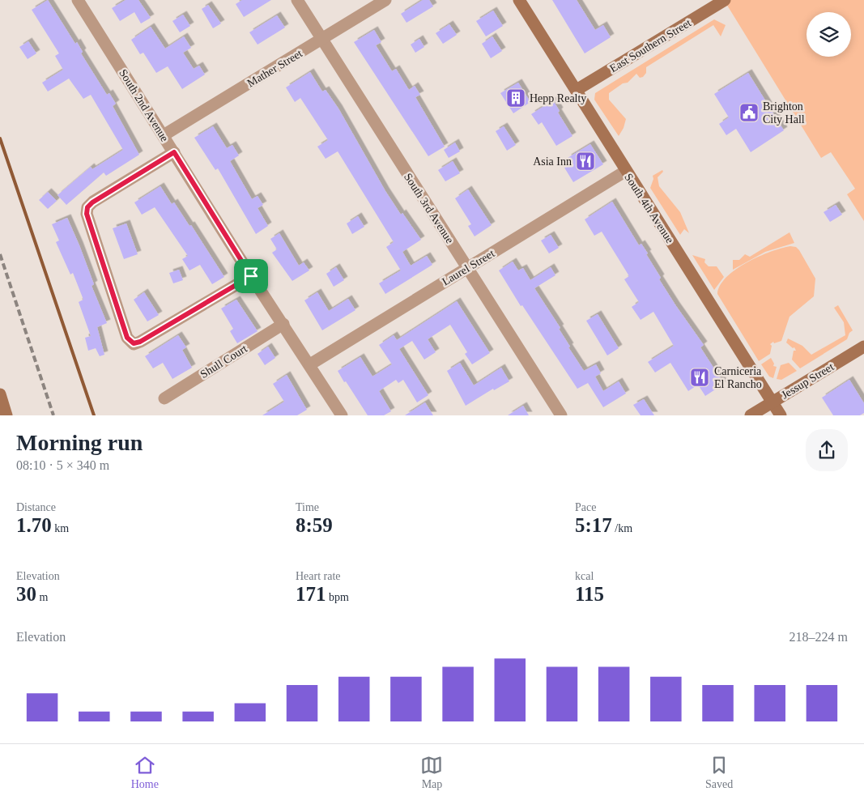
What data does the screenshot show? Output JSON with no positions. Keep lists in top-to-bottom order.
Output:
{
  "streets": {
    "main road": ["East Southern Street", "South 4th Avenue", "Jessup Street"],
    "street": [
      "Mather Street",
      "South 2nd Avenue",
      "South 3rd Avenue",
      "Laurel Street",
      "Shull Court"
    ]
  },
  "crossings": [
    ["East Southern Street", "South 4th Avenue"],
    ["Mather Street", "South 2nd Avenue"],
    ["Mather Street", "South 3rd Avenue"],
    ["South 2nd Avenue", "Laurel Street"],
    ["South 2nd Avenue", "Shull Court"],
    ["South 3rd Avenue", "Laurel Street"],
    ["South 4th Avenue", "Laurel Street"],
    ["South 4th Avenue", "Jessup Street"]
  ],
  "places": {
    "building": ["Hepp Realty"],
    "public building": ["Brighton City Hall"],
    "restaurant": ["Asia Inn", "Carniceria El Rancho"]
  },
  "page": {
    "heading": ["Morning run", "08:10 · 5 × 340 m"],
    "stats": [
      ["Distance", "1.70 km"],
      ["Time", "8:59"],
      ["Pace", "5:17 /km"],
      ["Elevation", "30 m"],
      ["Heart rate", "171 bpm"],
      ["kcal", "115"]
    ],
    "chart": ["Elevation", "218–224 m"],
    "tabs": ["Home", "Map", "Saved"]
  }
}
